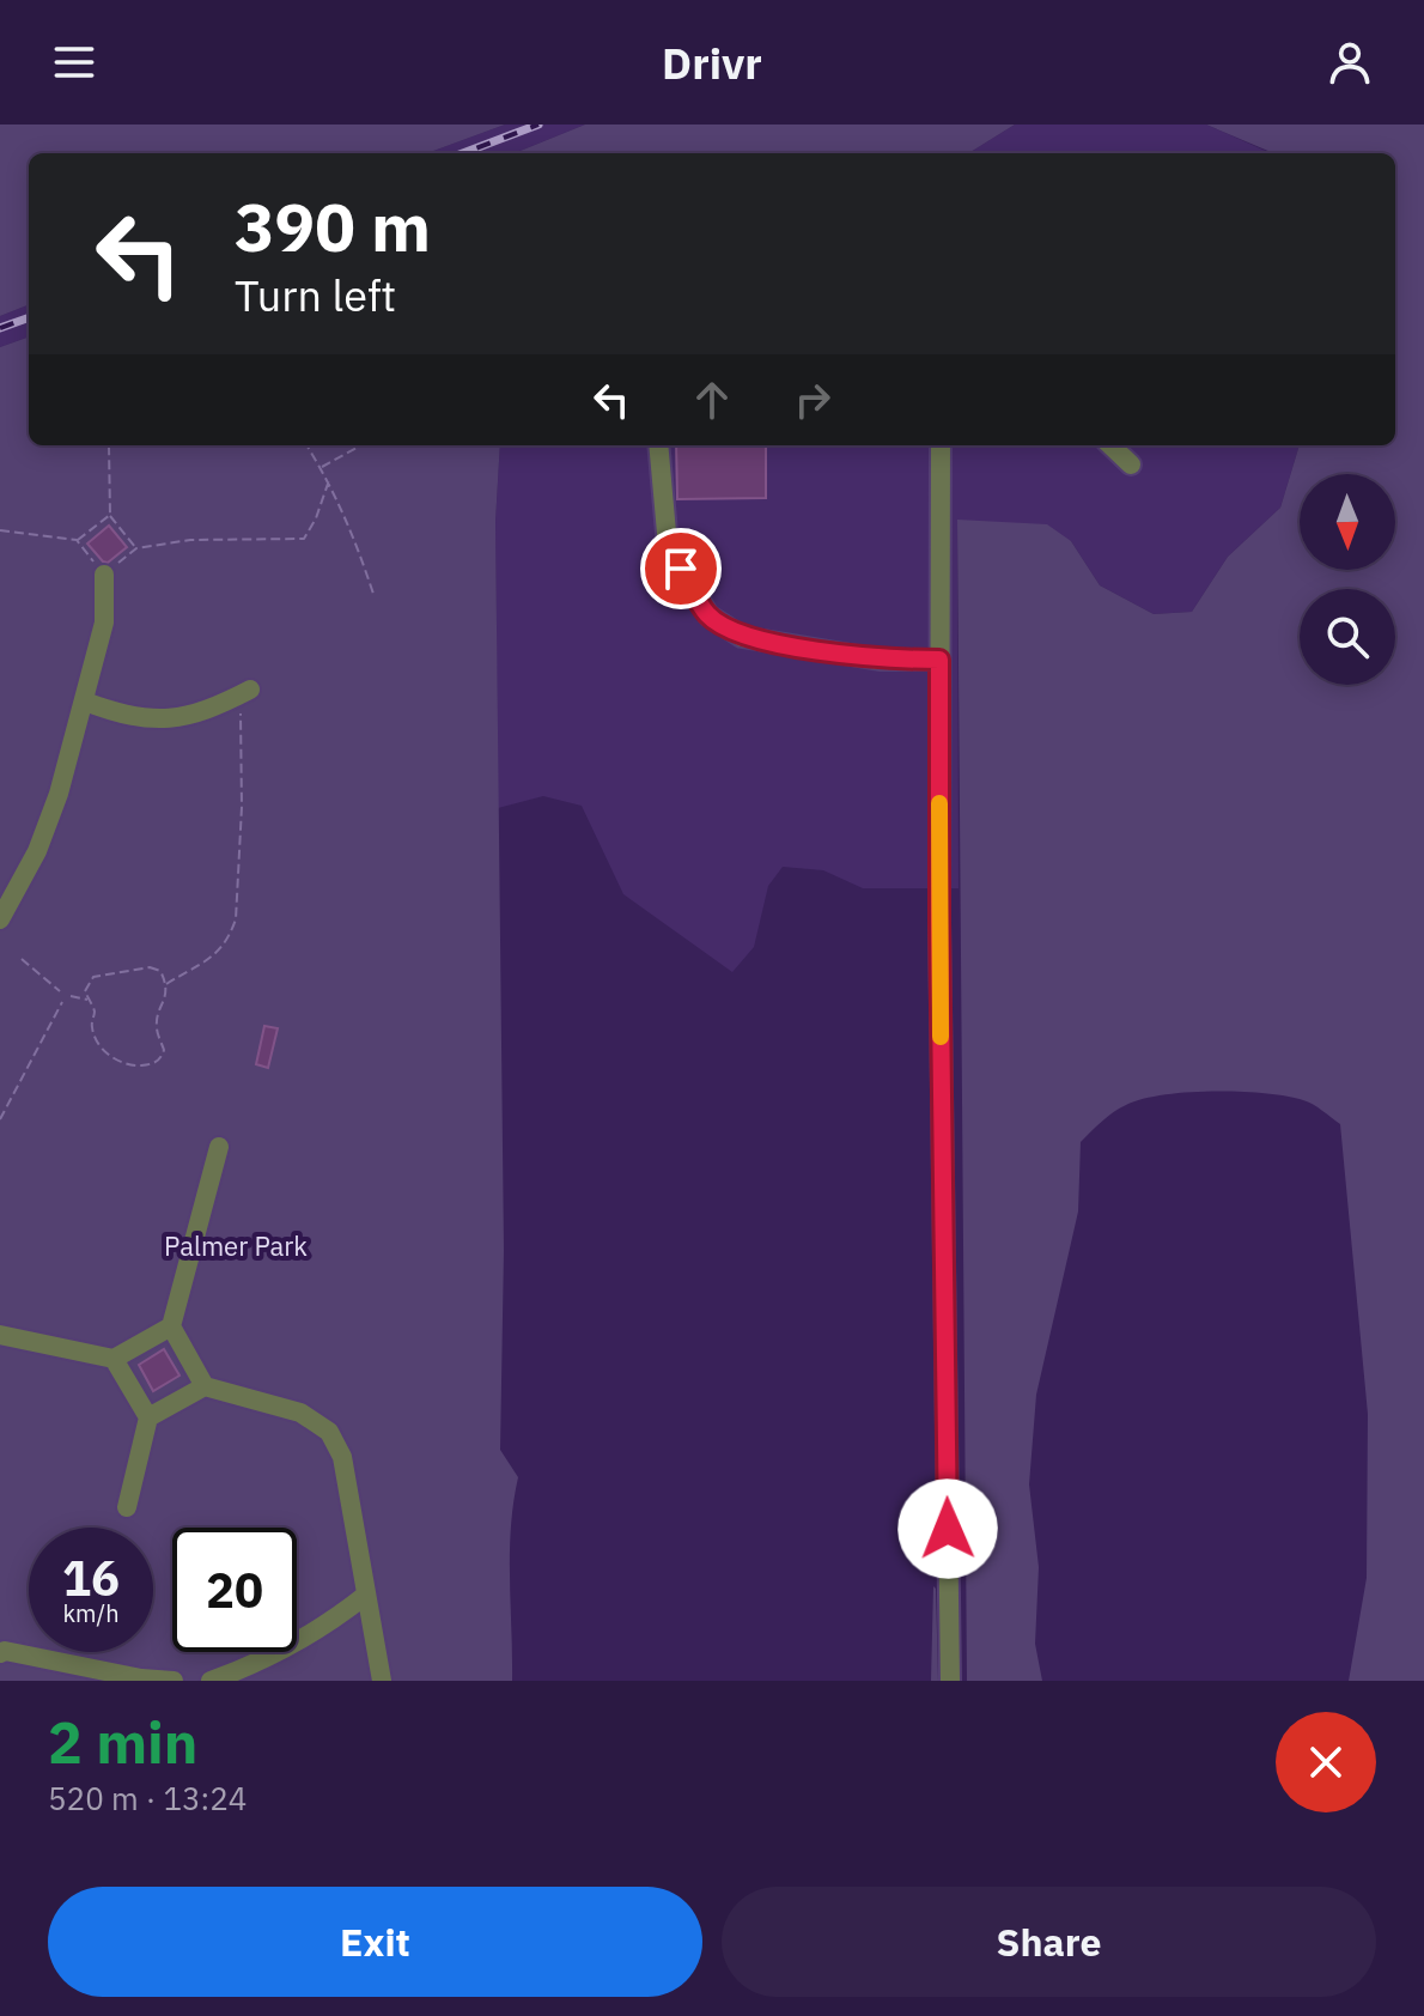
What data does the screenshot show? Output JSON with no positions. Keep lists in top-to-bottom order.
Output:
{
  "parks": ["Palmer Park"],
  "north": "bottom",
  "page": {
    "header": "Drivr",
    "turn": ["390 m", "Turn left"],
    "speed": "16 km/h",
    "limit": "20",
    "heading": ["2 min", "520 m · 13:24"],
    "buttons": ["Exit", "Share"]
  }
}
